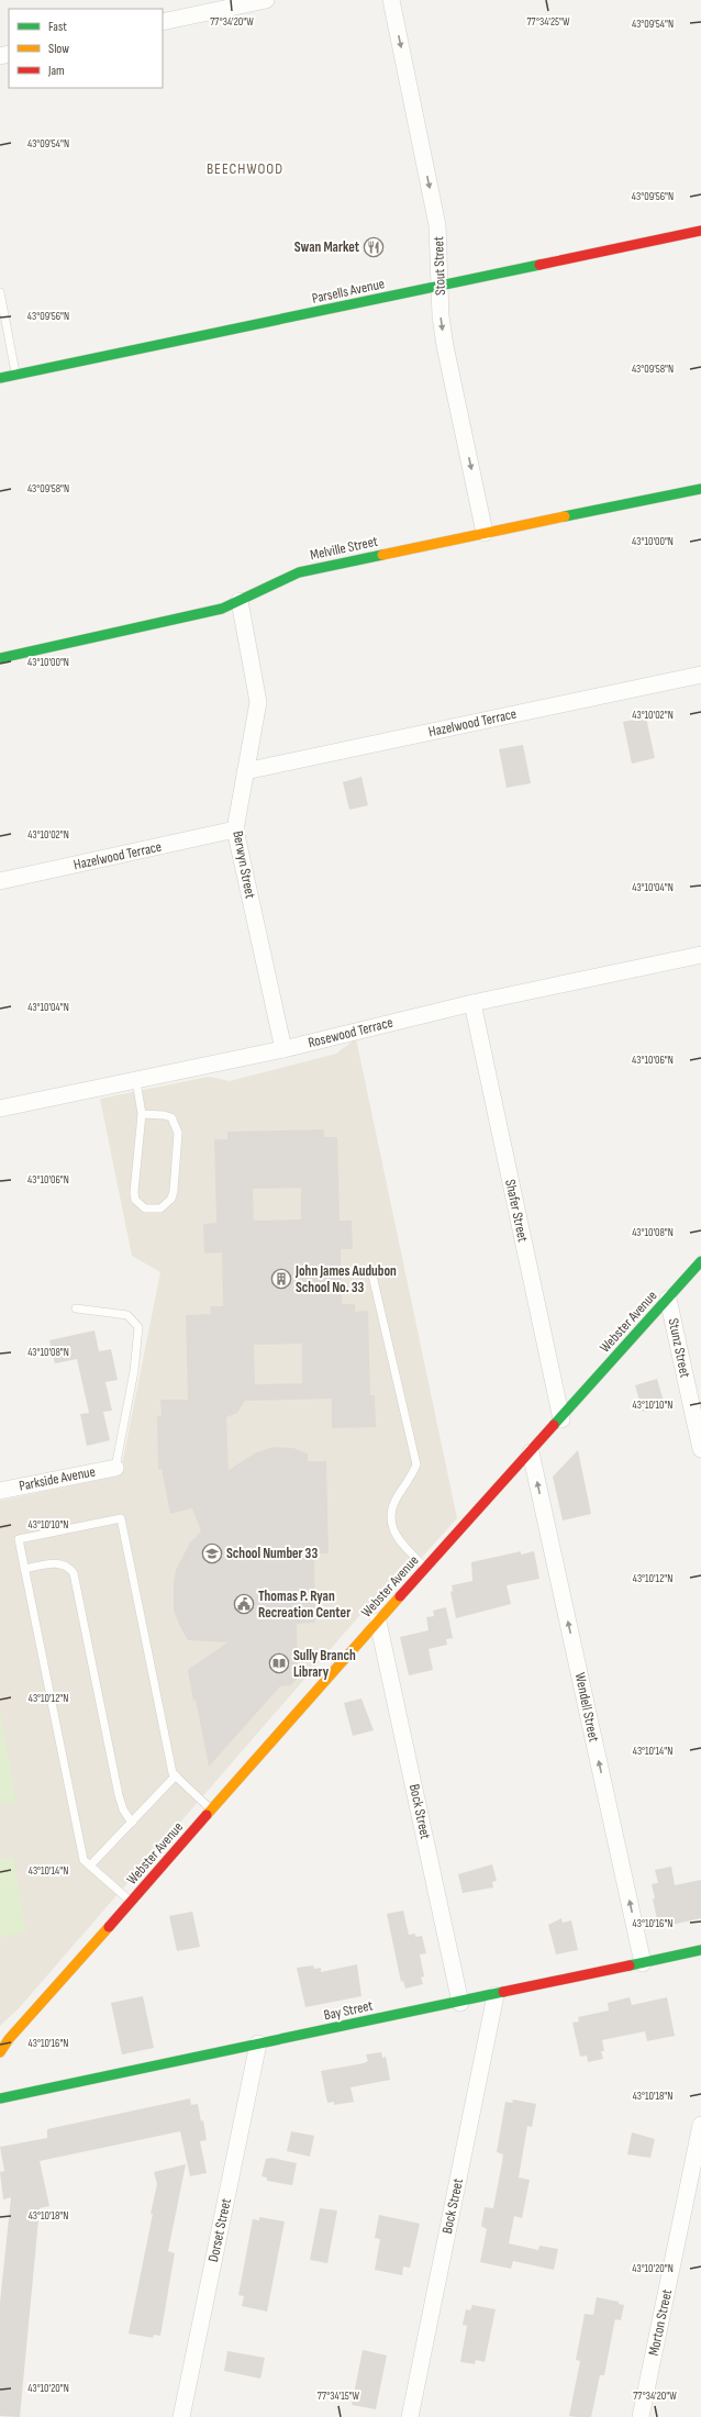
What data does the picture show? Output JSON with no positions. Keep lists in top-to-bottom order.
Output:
{
  "streets": {
    "street": [
      "Stout Street",
      "Parsells Avenue",
      "Melville Street",
      "Hazelwood Terrace",
      "Berwyn Street",
      "Rosewood Terrace",
      "Shafer Street",
      "Webster Avenue",
      "Stunz Street",
      "Parkside Avenue",
      "Wendell Street",
      "Bock Street",
      "Bay Street",
      "Dorset Street",
      "Morton Street"
    ]
  },
  "crossings": [
    ["Stout Street", "Parsells Avenue"],
    ["Stout Street", "Melville Street"],
    ["Melville Street", "Berwyn Street"],
    ["Hazelwood Terrace", "Berwyn Street"],
    ["Berwyn Street", "Rosewood Terrace"],
    ["Rosewood Terrace", "Shafer Street"],
    ["Shafer Street", "Webster Avenue"],
    ["Webster Avenue", "Stunz Street"],
    ["Webster Avenue", "Wendell Street"],
    ["Webster Avenue", "Bock Street"],
    ["Wendell Street", "Bay Street"],
    ["Bock Street", "Bay Street"],
    ["Bay Street", "Dorset Street"]
  ],
  "one_way": ["Stout Street", "Wendell Street"],
  "districts": ["BEECHWOOD"],
  "places": {
    "restaurant": ["Swan Market"],
    "building": ["John James Audubon School No. 33"],
    "school or university": ["School Number 33"],
    "public building": ["Thomas P. Ryan Recreation Center"],
    "library": ["Sully Branch Library"]
  },
  "legend": ["Fast", "Slow", "Jam"],
  "coordinates": [
    "77°34'20\"W",
    "77°34'25\"W",
    "43°09'54\"N",
    "43°09'56\"N",
    "43°09'58\"N",
    "43°10'00\"N",
    "43°10'02\"N",
    "43°10'04\"N",
    "43°10'06\"N",
    "43°10'08\"N",
    "43°10'10\"N",
    "43°10'12\"N",
    "43°10'14\"N",
    "43°10'16\"N",
    "43°10'18\"N",
    "43°10'20\"N",
    "77°34'15\"W"
  ]
}
